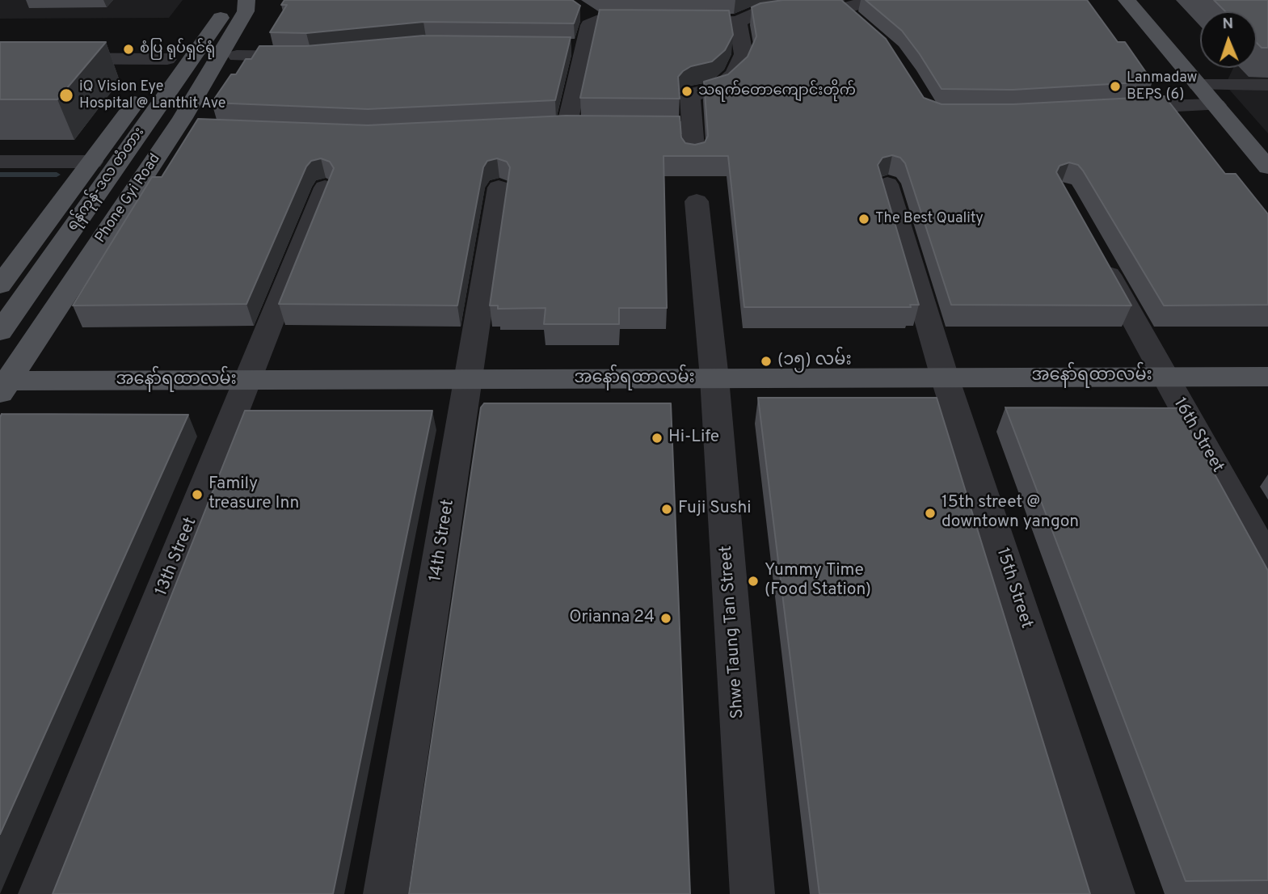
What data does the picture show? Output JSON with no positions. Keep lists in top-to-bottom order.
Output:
{
  "streets": {
    "main road": ["ရန်ကုန်-ဒလ တံတား", "Phone Gyi Road", "အနော်ရထာလမ်း"],
    "street": [
      "16th Street",
      "14th Street",
      "13th Street",
      "15th Street",
      "Shwe Taung Tan Street"
    ]
  },
  "crossings": [
    ["Phone Gyi Road", "အနော်ရထာလမ်း"],
    ["အနော်ရထာလမ်း", "16th Street"],
    ["အနော်ရထာလမ်း", "14th Street"],
    ["အနော်ရထာလမ်း", "13th Street"],
    ["အနော်ရထာလမ်း", "15th Street"],
    ["အနော်ရထာလမ်း", "Shwe Taung Tan Street"]
  ],
  "places": [
    "စံပြ ရုပ်ရှင်ရုံ",
    "Lanmadaw BEPS (6)",
    "သရက်တောကျောင်းတိုက်",
    "iQ Vision Eye Hospital @ Lanthit Ave",
    "The Best Quality",
    "(၁၅) လမ်း",
    "Hi-Life",
    "Family treasure Inn",
    "Fuji Sushi",
    "15th street @ downtown yangon",
    "Yummy Time (Food Station)",
    "Orianna 24"
  ],
  "north": "top"
}
